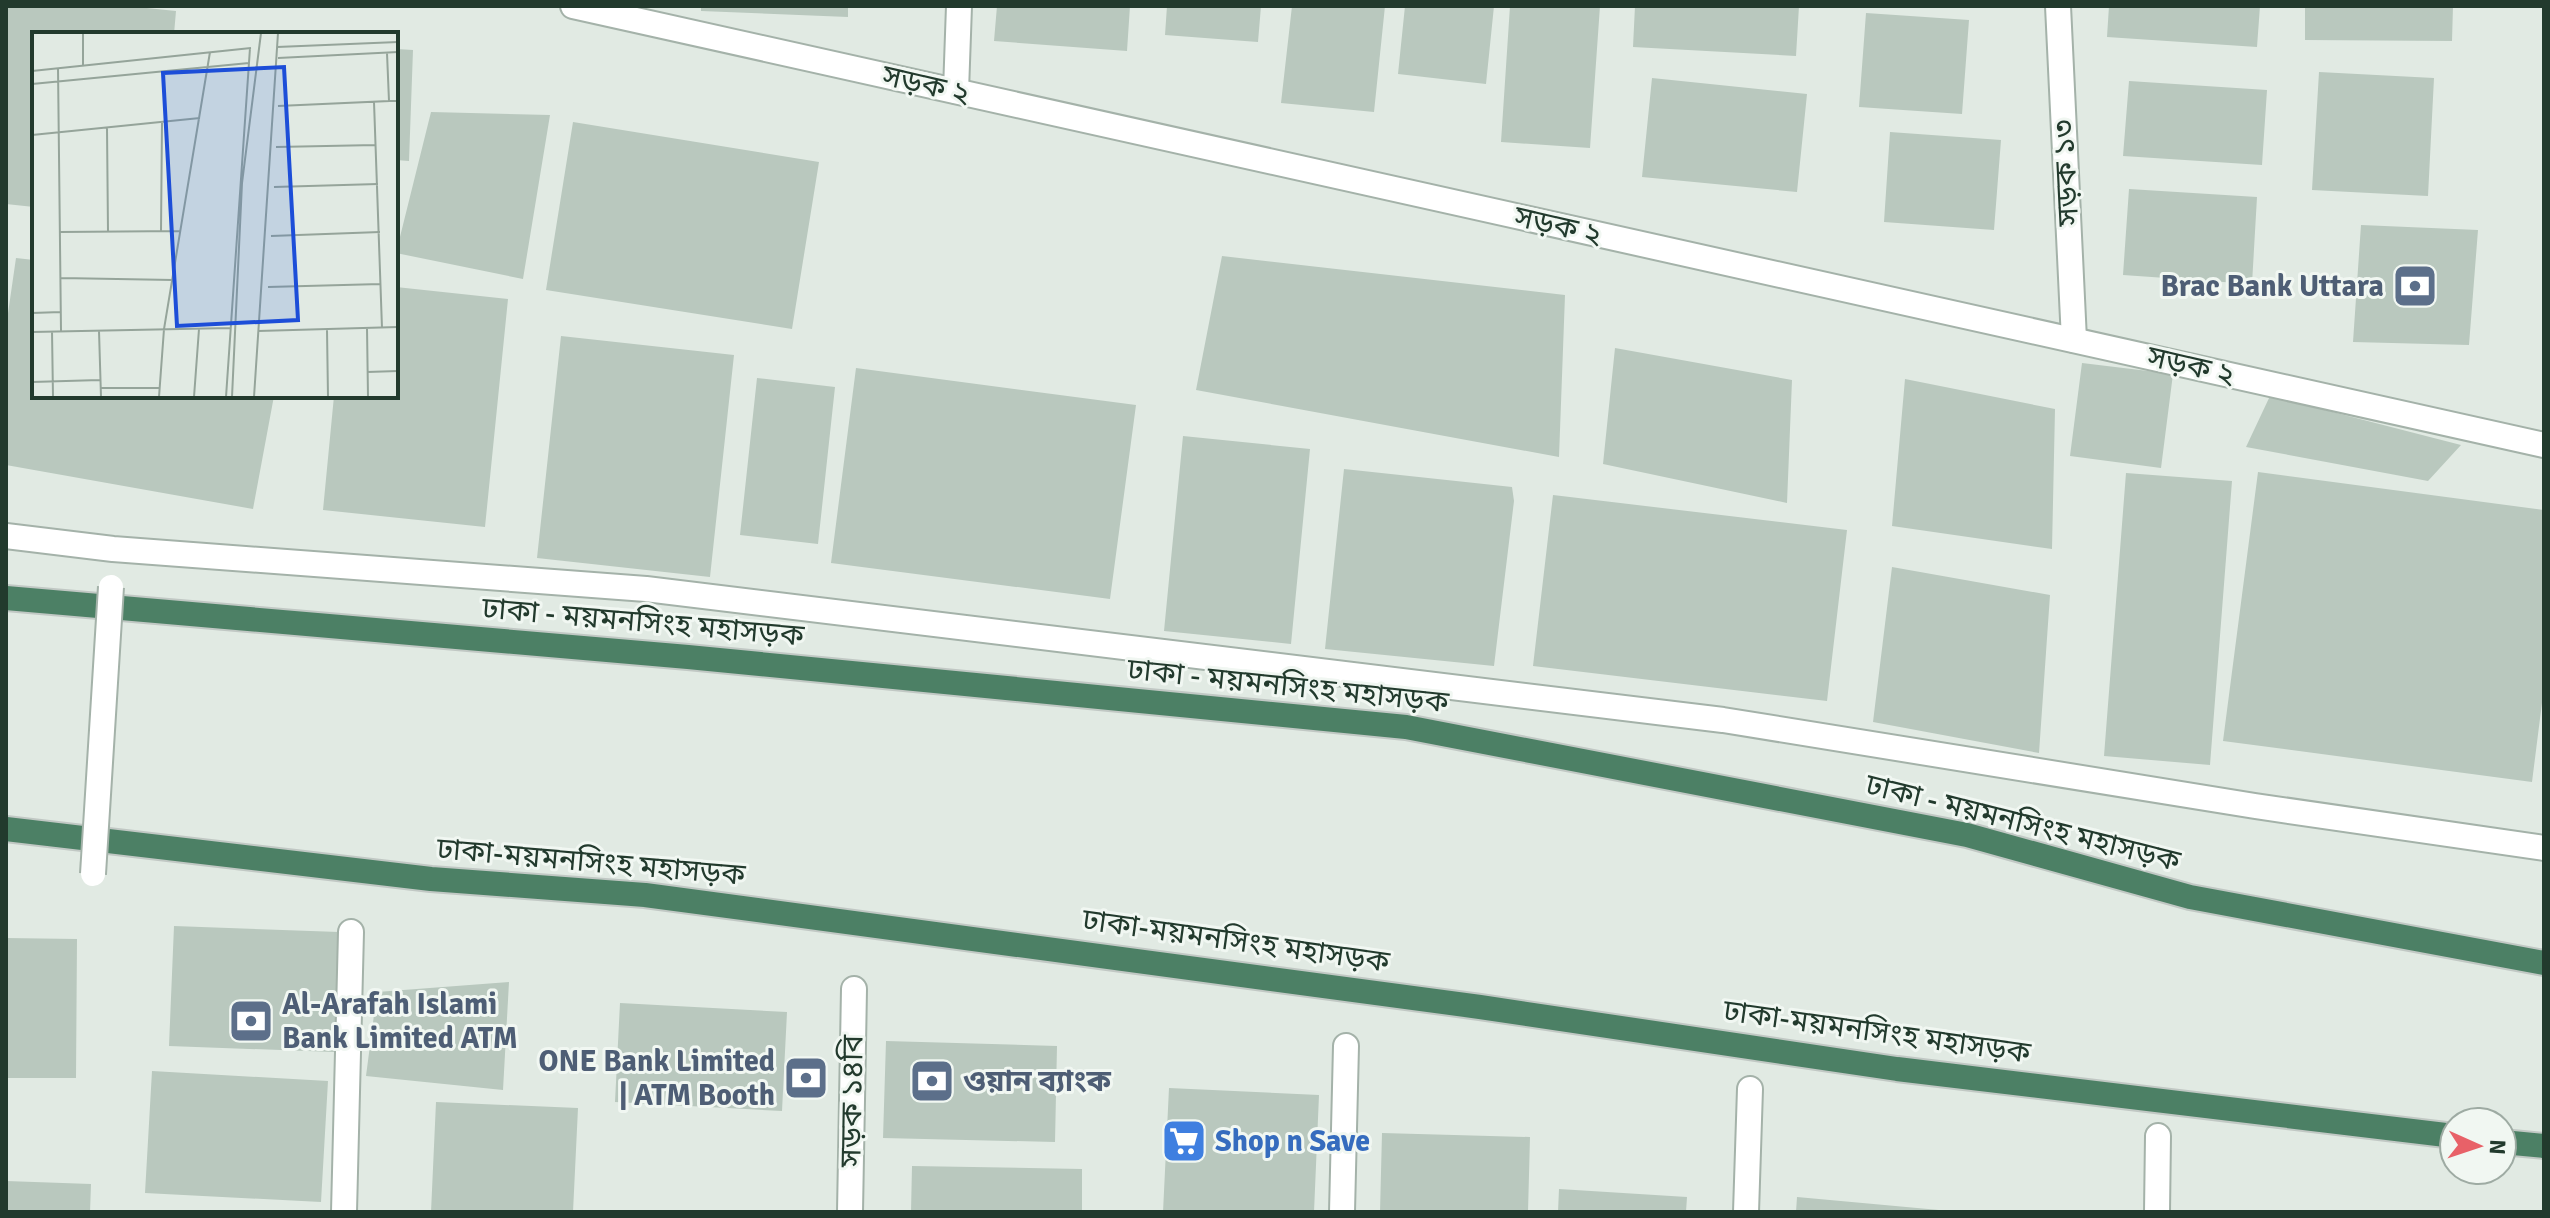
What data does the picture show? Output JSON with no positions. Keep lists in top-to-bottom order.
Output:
{
  "streets": {
    "highway": ["ঢাকা - ময়মনসিংহ মহাসড়ক", "ঢাকা-ময়মনসিংহ মহাসড়ক"],
    "street": ["সড়ক ২", "সড়ক ১৩", "সড়ক ১৪বি"]
  },
  "crossings": [
    ["সড়ক ২", "সড়ক ১৩"]
  ],
  "places": {
    "bank": [
      "Brac Bank Uttara",
      "Al-Arafah Islami Bank Limited ATM",
      "ONE Bank Limited | ATM Booth",
      "ওয়ান ব্যাংক"
    ],
    "supermarket": ["Shop n Save"]
  },
  "north": "right"
}
